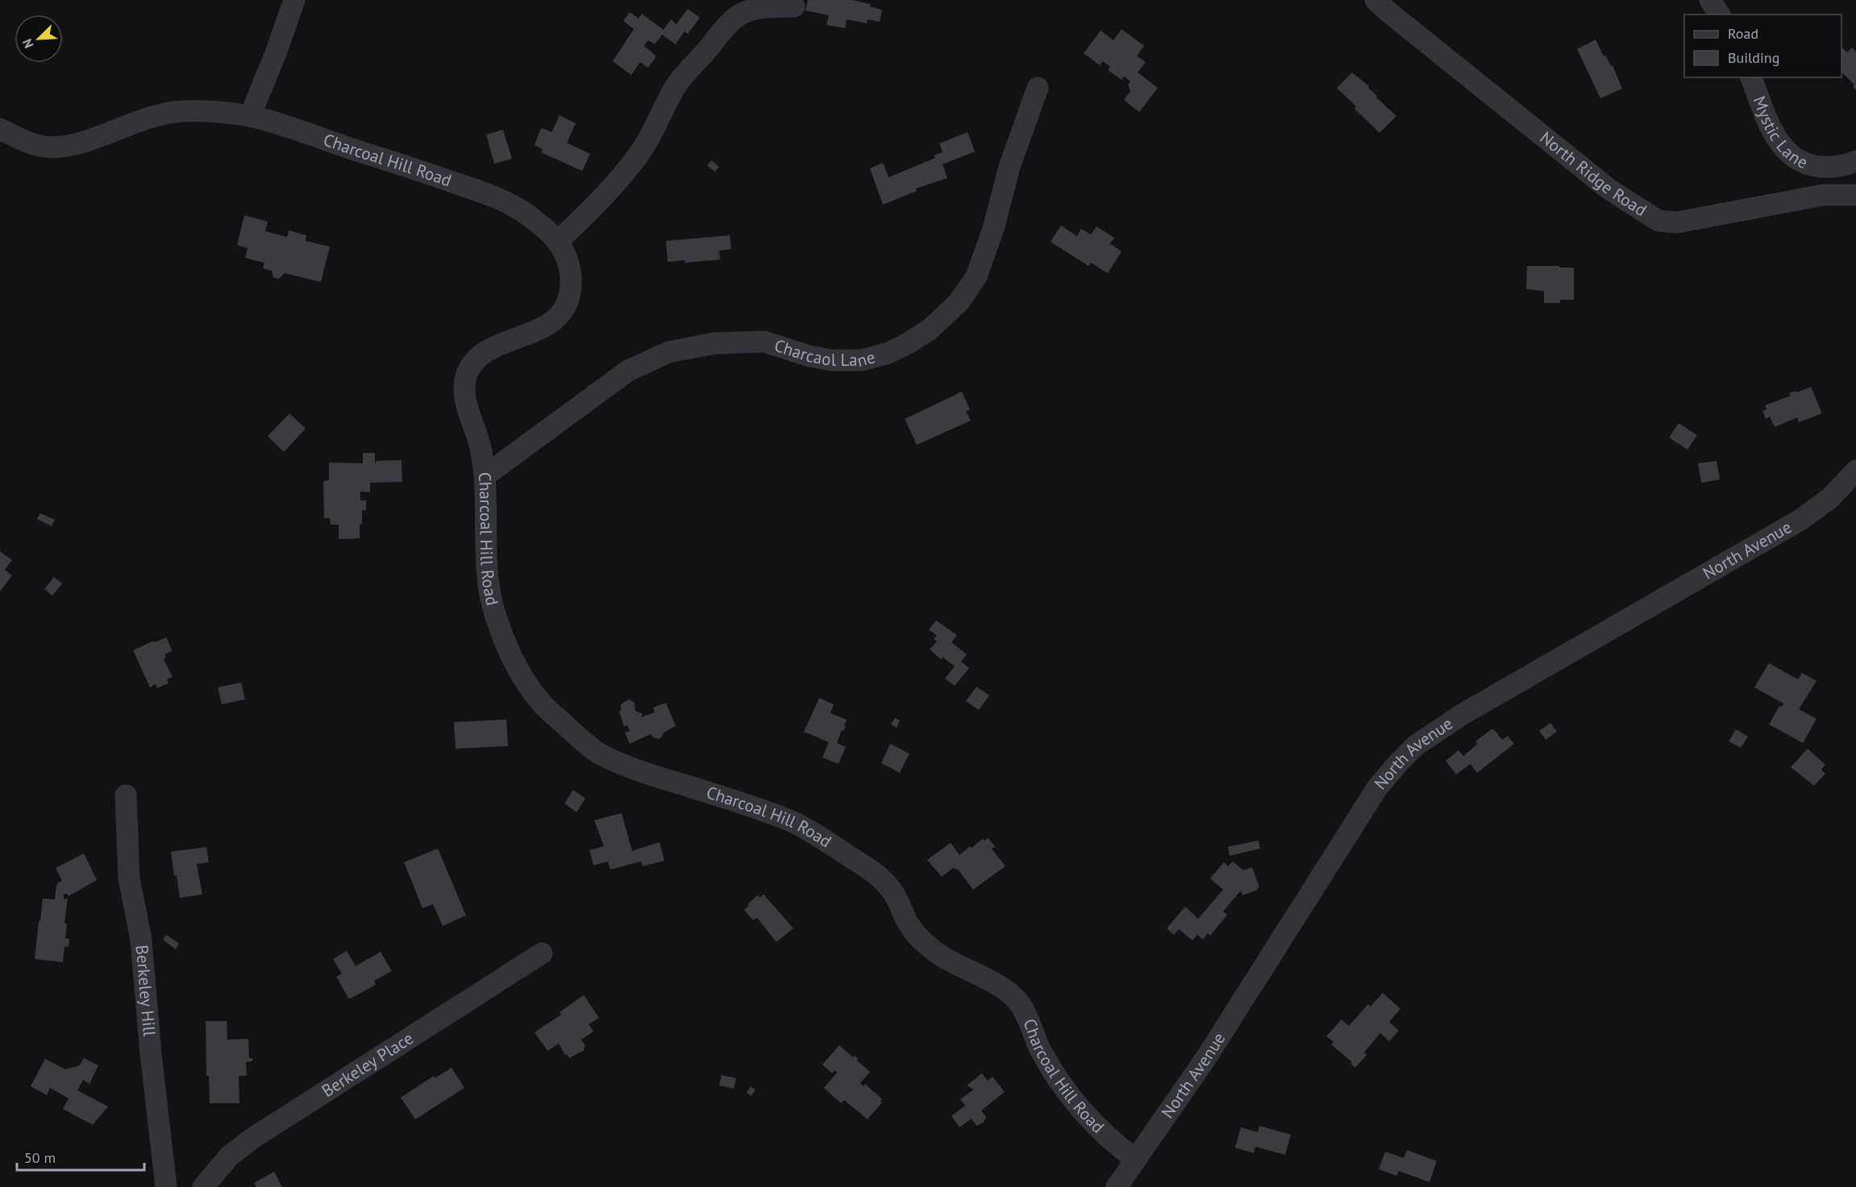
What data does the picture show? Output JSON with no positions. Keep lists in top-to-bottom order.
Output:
{
  "streets": {
    "street": [
      "Mystic Lane",
      "Charcoal Hill Road",
      "North Ridge Road",
      "Charcaol Lane",
      "North Avenue",
      "Berkeley Hill",
      "Berkeley Place"
    ]
  },
  "crossings": [
    ["Charcoal Hill Road", "Charcaol Lane"],
    ["Charcoal Hill Road", "North Avenue"]
  ],
  "legend": ["Road", "Building"],
  "scale_bar": "50 m",
  "north": "bottom left"
}
